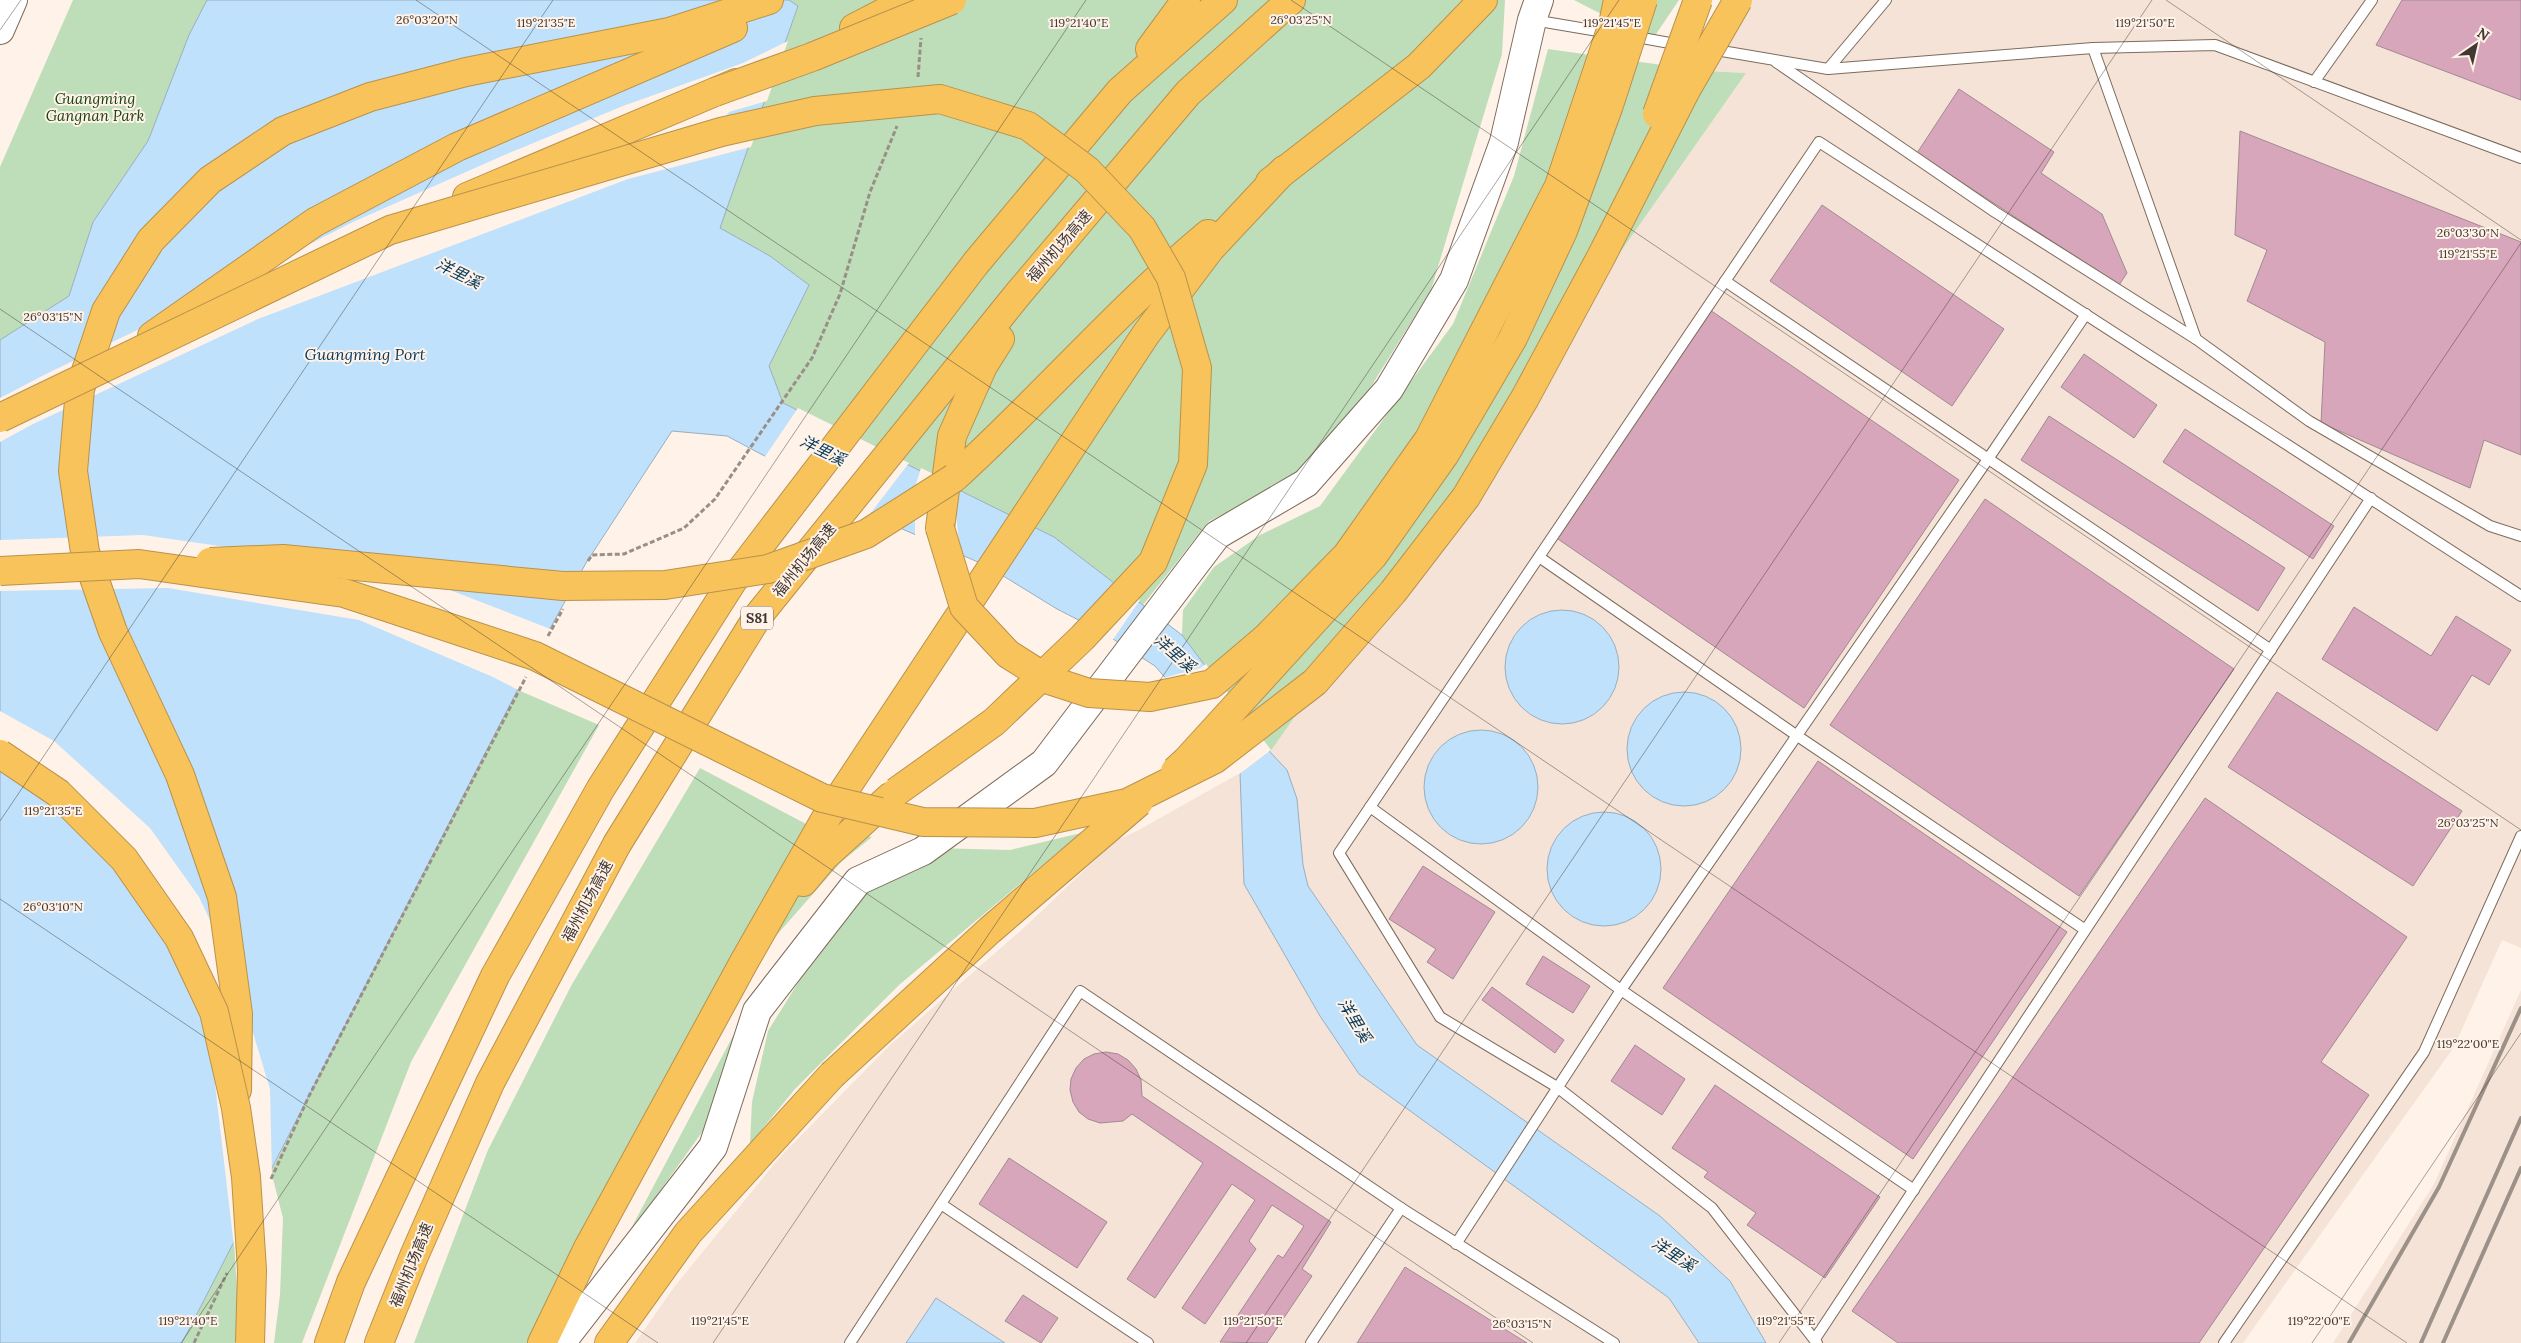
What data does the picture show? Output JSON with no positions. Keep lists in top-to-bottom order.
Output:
{
  "streets": {
    "highway": ["福州机场高速", "S81"]
  },
  "water": ["洋里溪", "Guangming Port"],
  "parks": ["Guangming Gangnan Park"],
  "north": "top right",
  "coordinates": [
    "26°03'20\"N",
    "26°03'25\"N",
    "119°21'35\"E",
    "119°21'40\"E",
    "119°21'45\"E",
    "119°21'50\"E",
    "26°03'30\"N",
    "119°21'55\"E",
    "26°03'15\"N",
    "26°03'10\"N",
    "119°22'00\"E"
  ]
}
